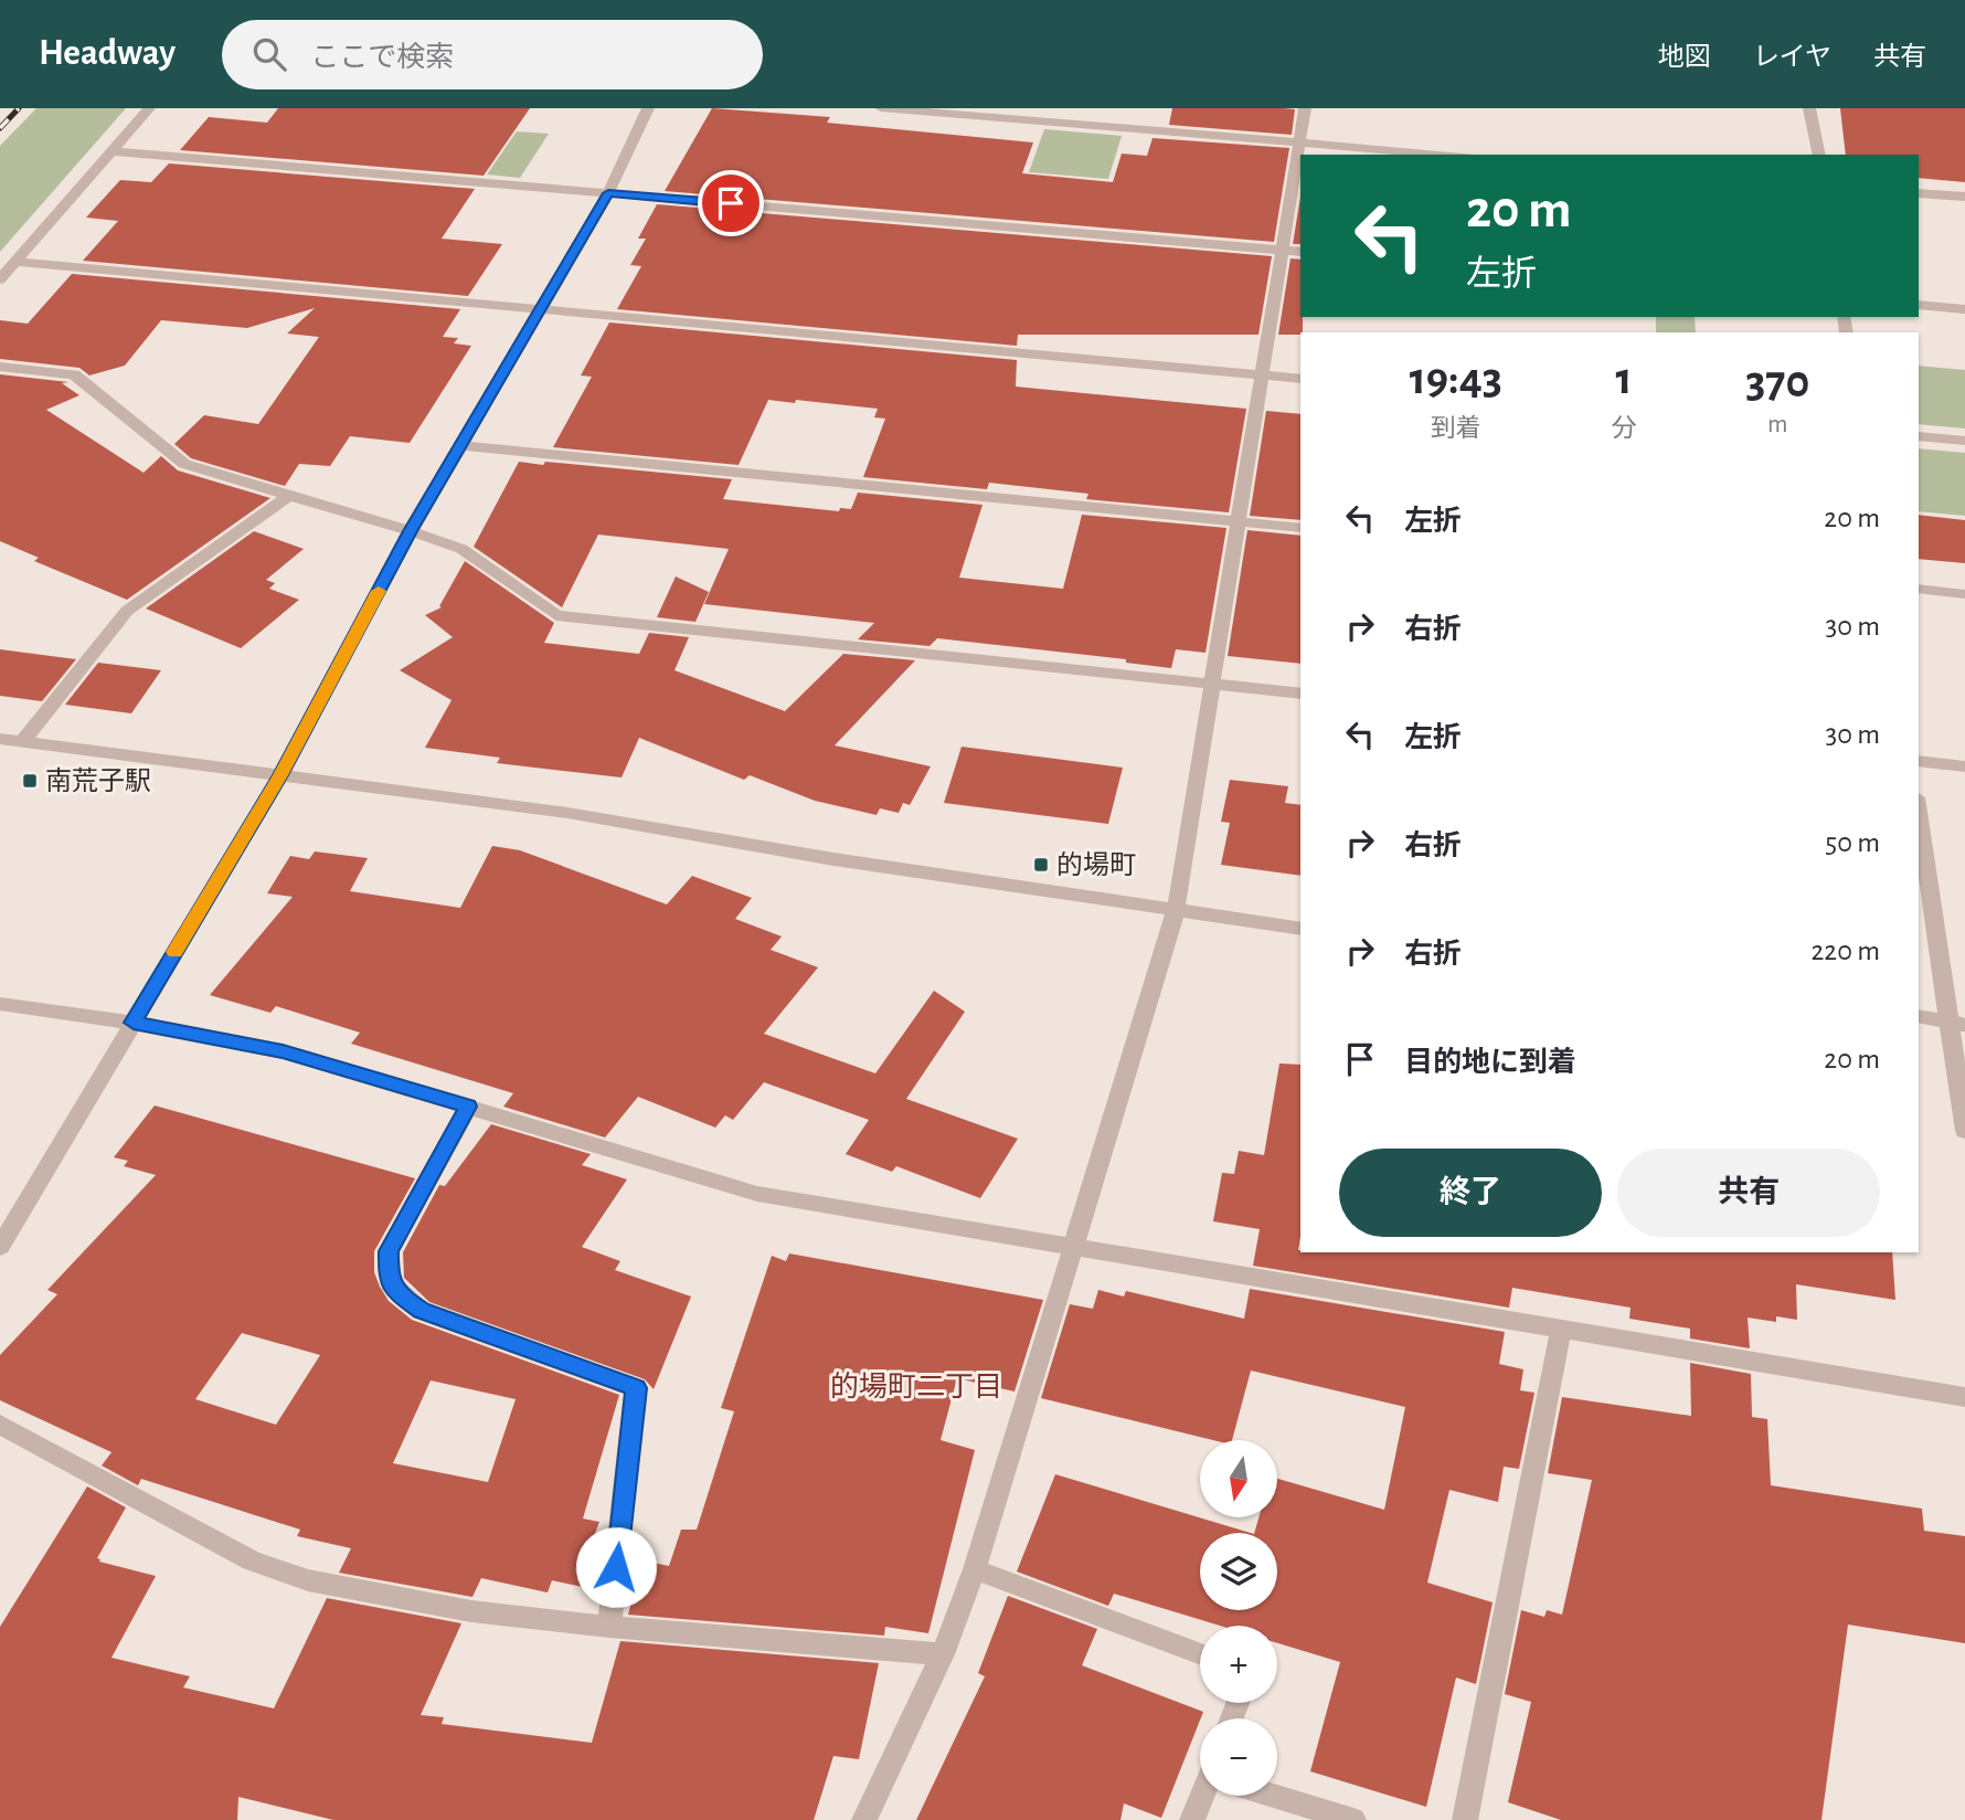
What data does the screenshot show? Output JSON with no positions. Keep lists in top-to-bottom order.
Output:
{
  "districts": ["的場町二丁目"],
  "places": {
    "transit": ["南荒子駅", "的場町"]
  },
  "north": "bottom",
  "page": {
    "header": "Headway",
    "search": "ここで検索",
    "nav": ["地図", "レイヤ", "共有"],
    "turn": ["20 m", "左折"],
    "eta": [
      "19:43",
      "到着",
      "1",
      "分",
      "370",
      "m"
    ],
    "list": [
      {
        "name": "左折",
        "value": "20 m"
      },
      {
        "name": "右折",
        "value": "30 m"
      },
      {
        "name": "左折",
        "value": "30 m"
      },
      {
        "name": "右折",
        "value": "50 m"
      },
      {
        "name": "右折",
        "value": "220 m"
      },
      {
        "name": "目的地に到着",
        "value": "20 m"
      }
    ],
    "buttons": ["終了", "共有"],
    "map_buttons": ["+", "−"]
  }
}
